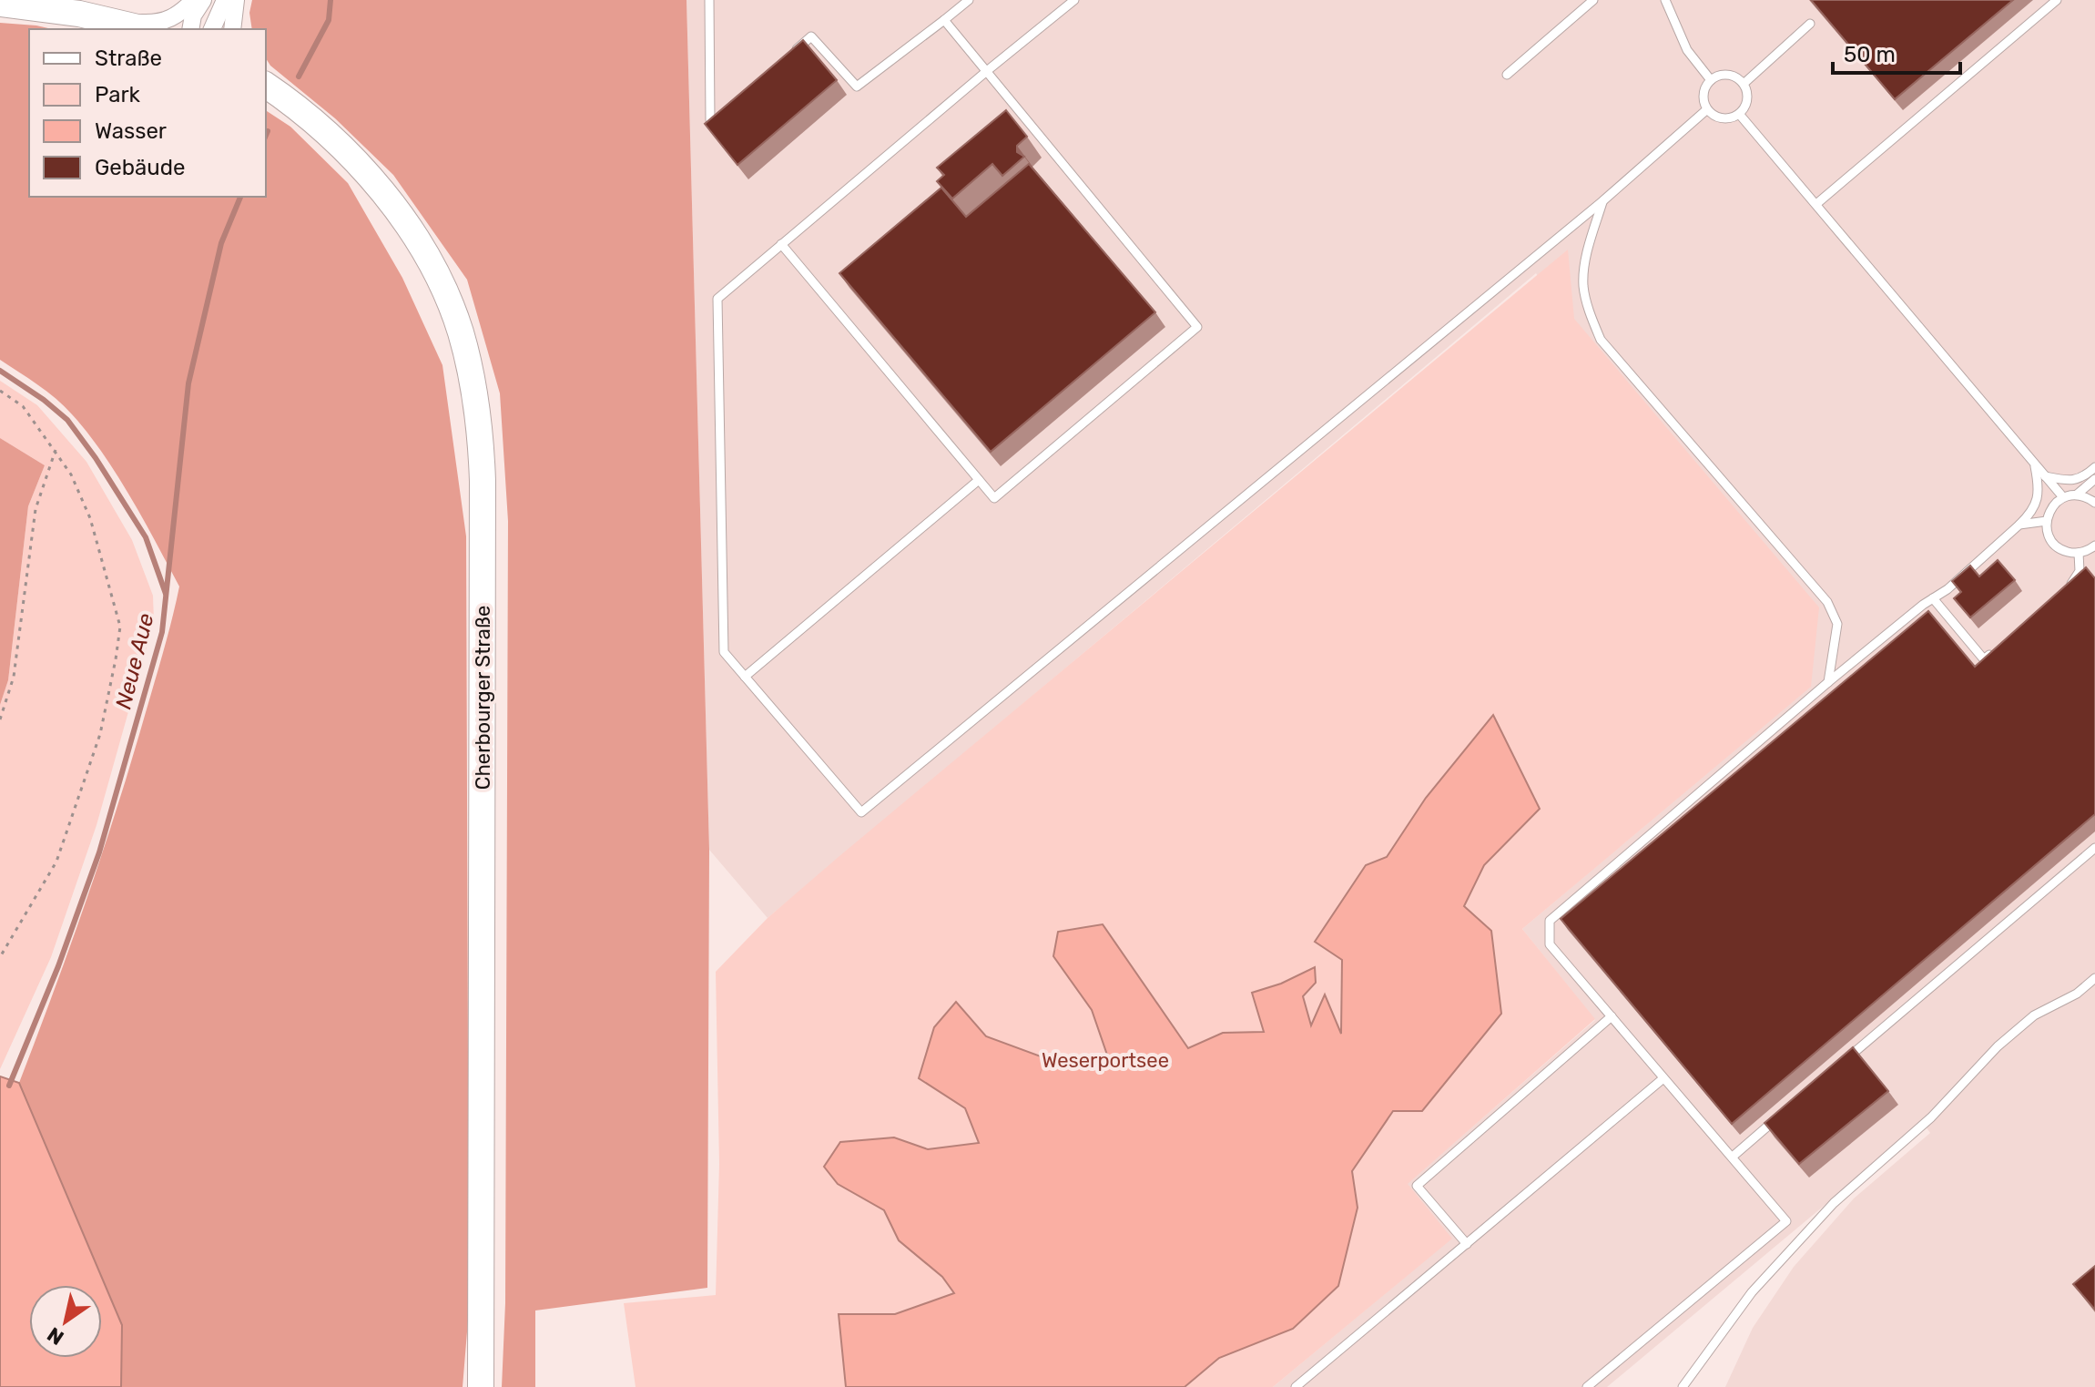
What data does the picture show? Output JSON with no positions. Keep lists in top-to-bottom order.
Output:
{
  "streets": {
    "main road": ["Cherbourger Straße"]
  },
  "water": ["Neue Aue"],
  "parks": ["Weserportsee"],
  "legend": [
    "Straße",
    "Park",
    "Wasser",
    "Gebäude"
  ],
  "scale_bar": "50 m",
  "north": "bottom left"
}
